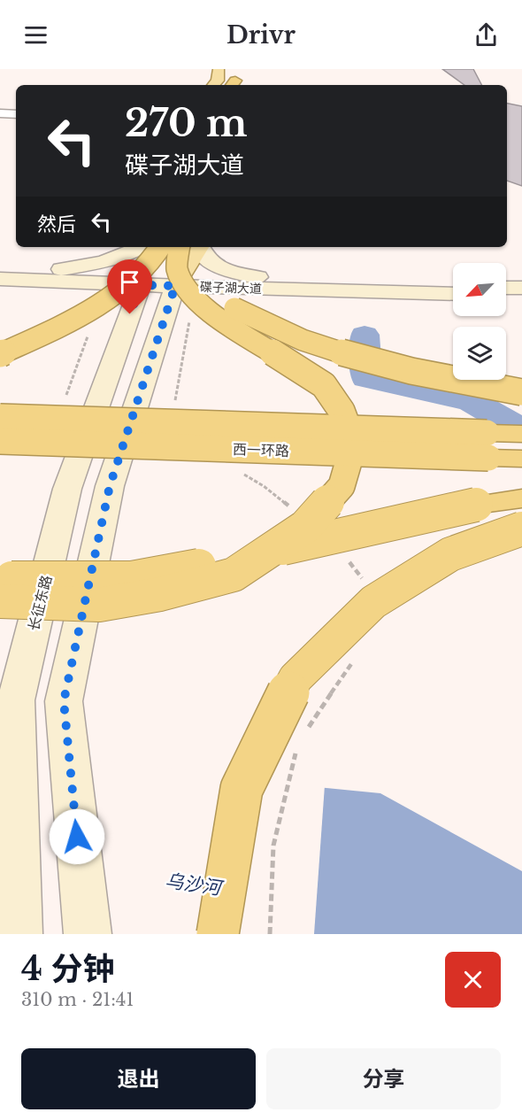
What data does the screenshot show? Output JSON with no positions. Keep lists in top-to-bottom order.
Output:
{
  "streets": {
    "highway": ["西一环路"],
    "main road": ["碟子湖大道", "长征东路"]
  },
  "crossings": [
    ["碟子湖大道", "长征东路"]
  ],
  "water": ["乌沙河"],
  "north": "bottom left",
  "page": {
    "header": "Drivr",
    "turn": ["270 m", "碟子湖大道"],
    "then": "然后",
    "heading": ["4 分钟", "310 m · 21:41"],
    "buttons": ["退出", "分享"]
  }
}
